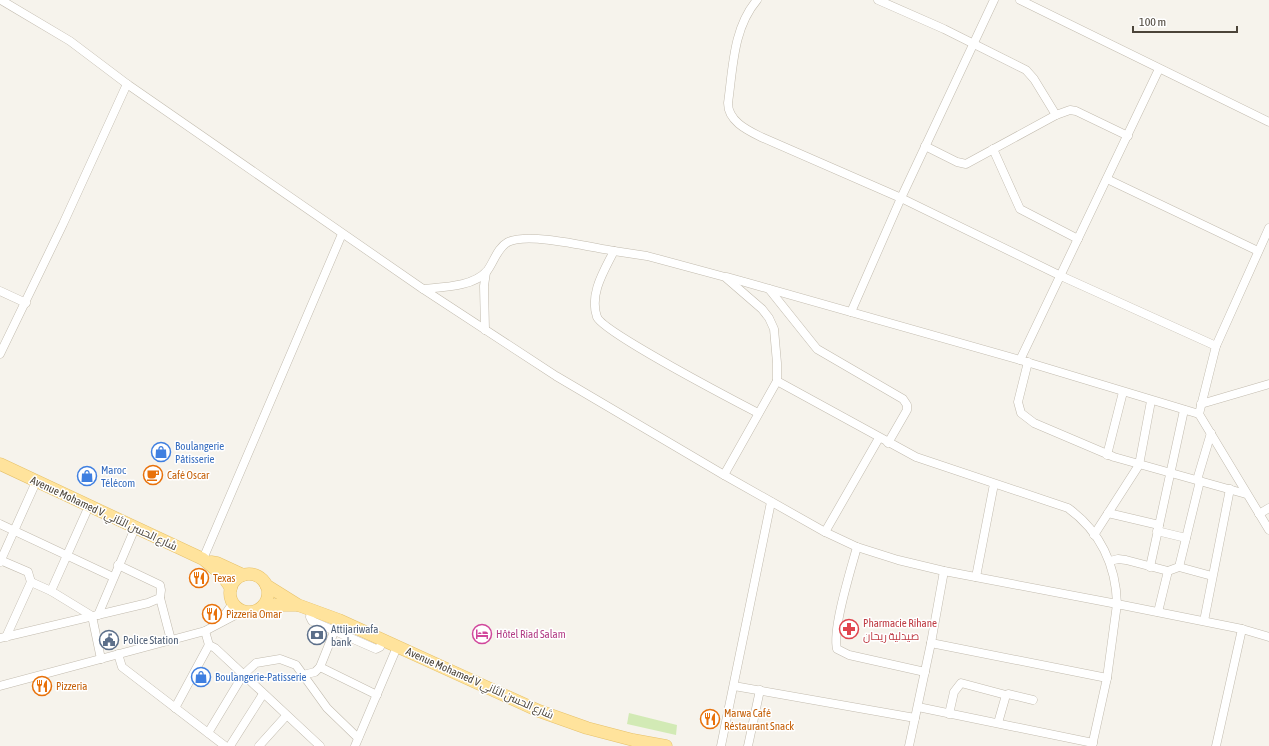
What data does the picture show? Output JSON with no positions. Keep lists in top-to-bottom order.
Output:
{
  "streets": {
    "main road": ["Avenue Mohamed V شارع الحسن الثاني"]
  },
  "places": {
    "shop": ["Boulangerie Pâtisserie", "Maroc Télécom", "Boulangerie-Patisserie"],
    "cafe": ["Café Oscar"],
    "restaurant": [
      "Texas",
      "Pizzeria Omar",
      "Pizzeria",
      "Marwa Café Réstaurant Snack"
    ],
    "pharmacy": ["Pharmacie Rihane صيدلية ريحان"],
    "hotel": ["Hôtel Riad Salam"],
    "bank": ["Attijariwafa bank"],
    "public building": ["Police Station"]
  },
  "scale_bar": "100 m"
}
